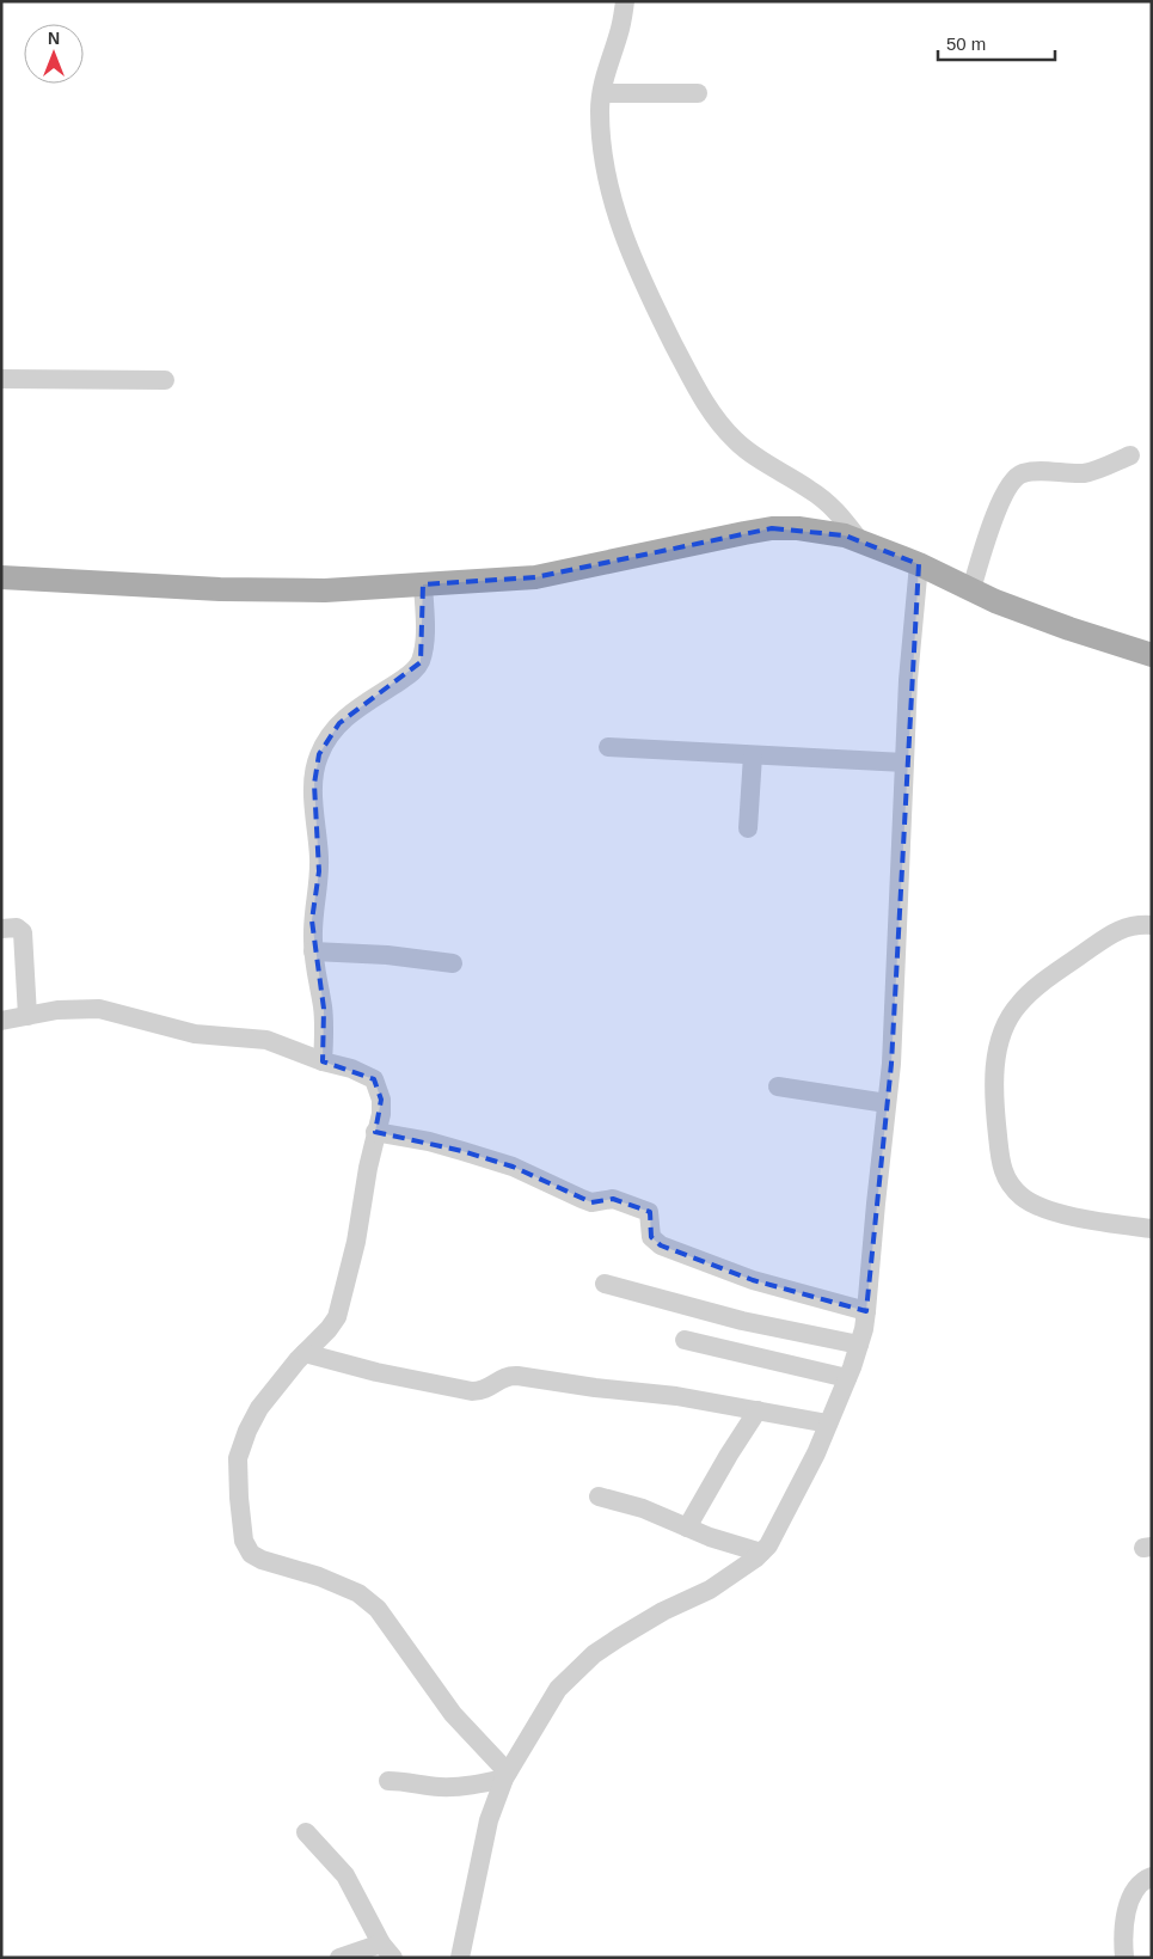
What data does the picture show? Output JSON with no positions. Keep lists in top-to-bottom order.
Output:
{
  "scale_bar": "50 m",
  "north": "top"
}
